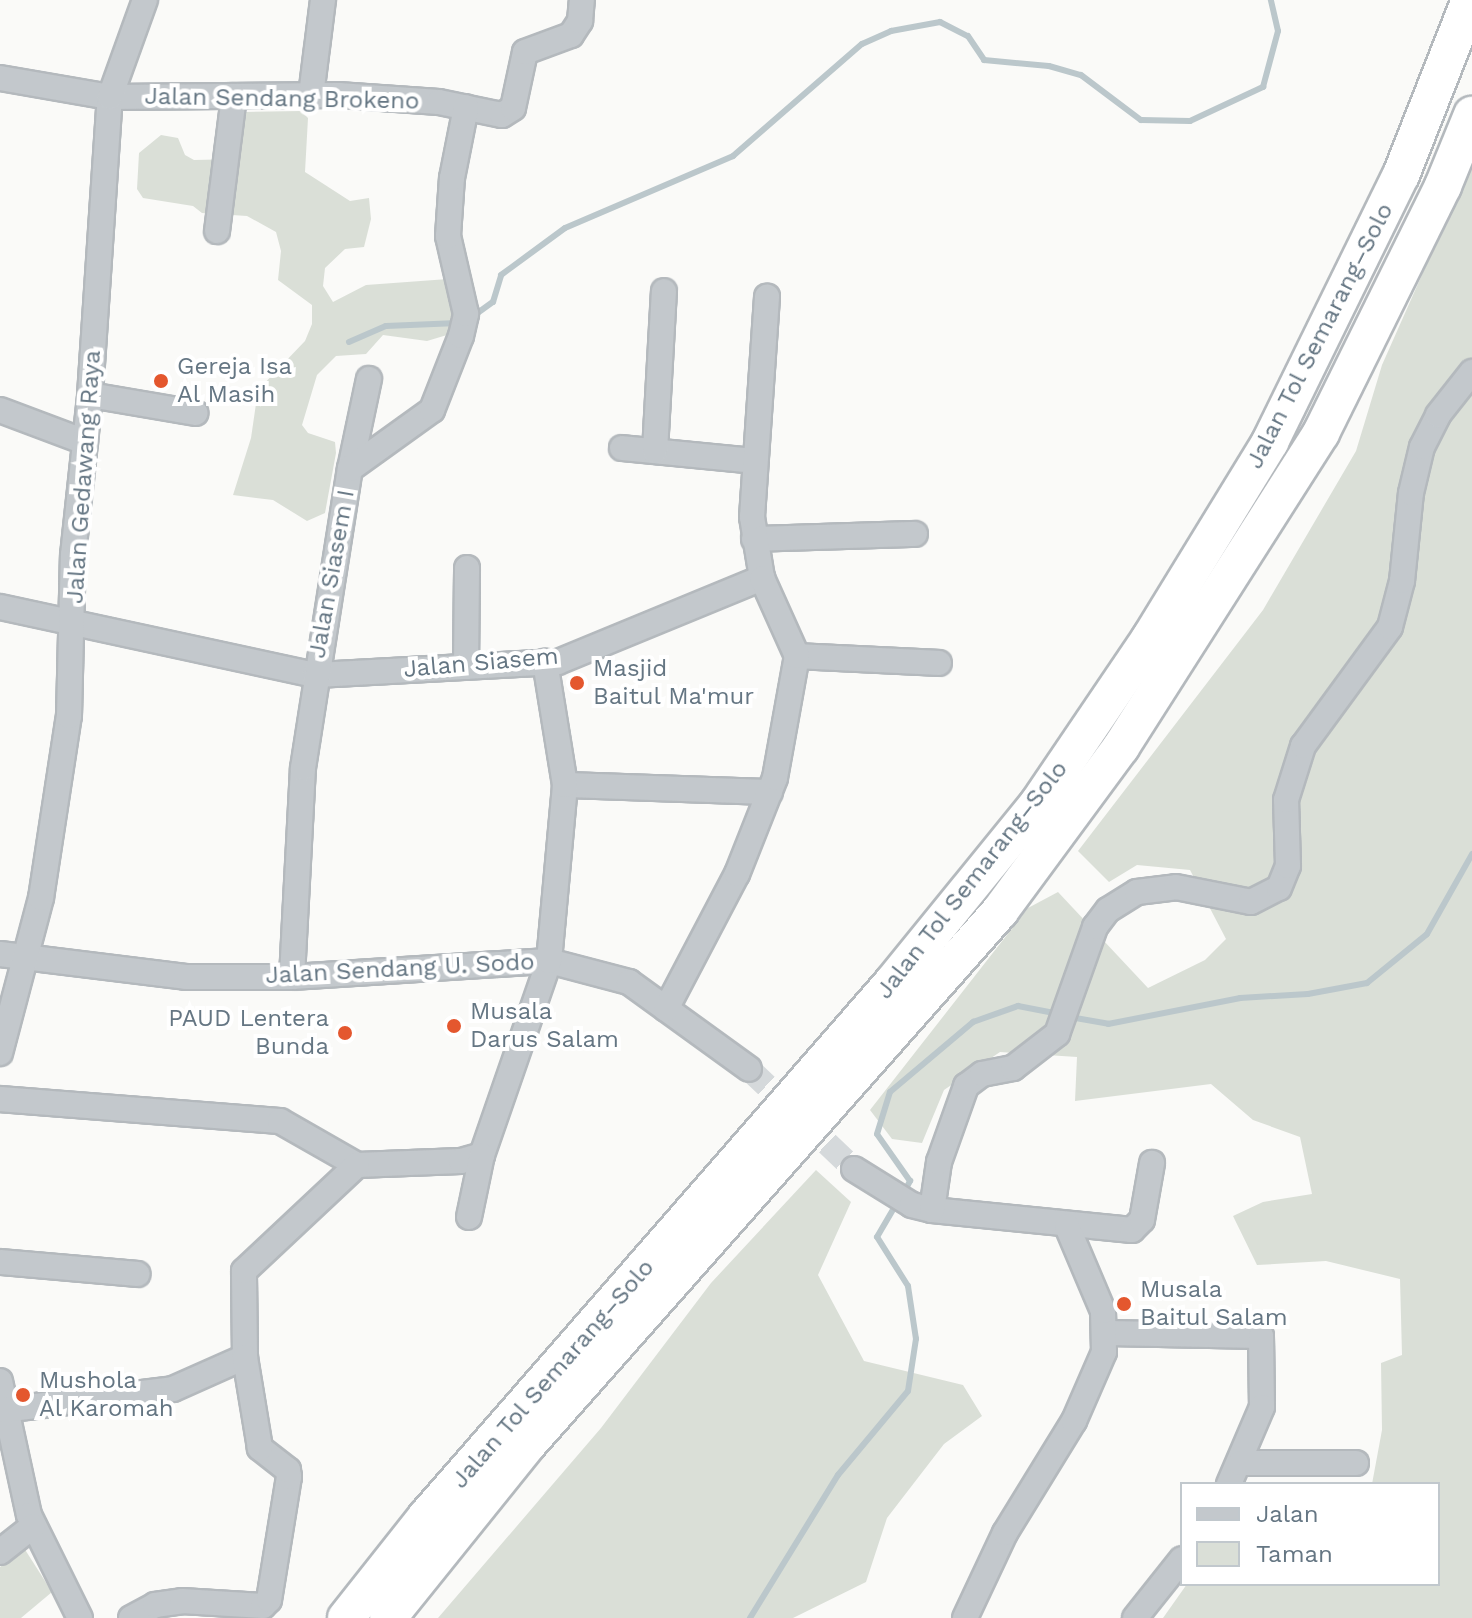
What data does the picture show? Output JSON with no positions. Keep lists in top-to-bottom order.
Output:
{
  "streets": {
    "highway": ["Jalan Tol Semarang–Solo"],
    "street": [
      "Jalan Sendang Brokeno",
      "Jalan Gedawang Raya",
      "Jalan Siasem I",
      "Jalan Siasem",
      "Jalan Sendang U. Sodo"
    ]
  },
  "crossings": [
    ["Jalan Sendang Brokeno", "Jalan Gedawang Raya"],
    ["Jalan Sendang Brokeno", "Jalan Siasem I"],
    ["Jalan Gedawang Raya", "Jalan Siasem"],
    ["Jalan Gedawang Raya", "Jalan Sendang U. Sodo"],
    ["Jalan Siasem I", "Jalan Siasem"],
    ["Jalan Siasem I", "Jalan Sendang U. Sodo"]
  ],
  "places": [
    "Gereja Isa Al Masih",
    "Masjid Baitul Ma'mur",
    "Musala Darus Salam",
    "PAUD Lentera Bunda",
    "Musala Baitul Salam",
    "Mushola Al Karomah"
  ],
  "legend": ["Jalan", "Taman"]
}
